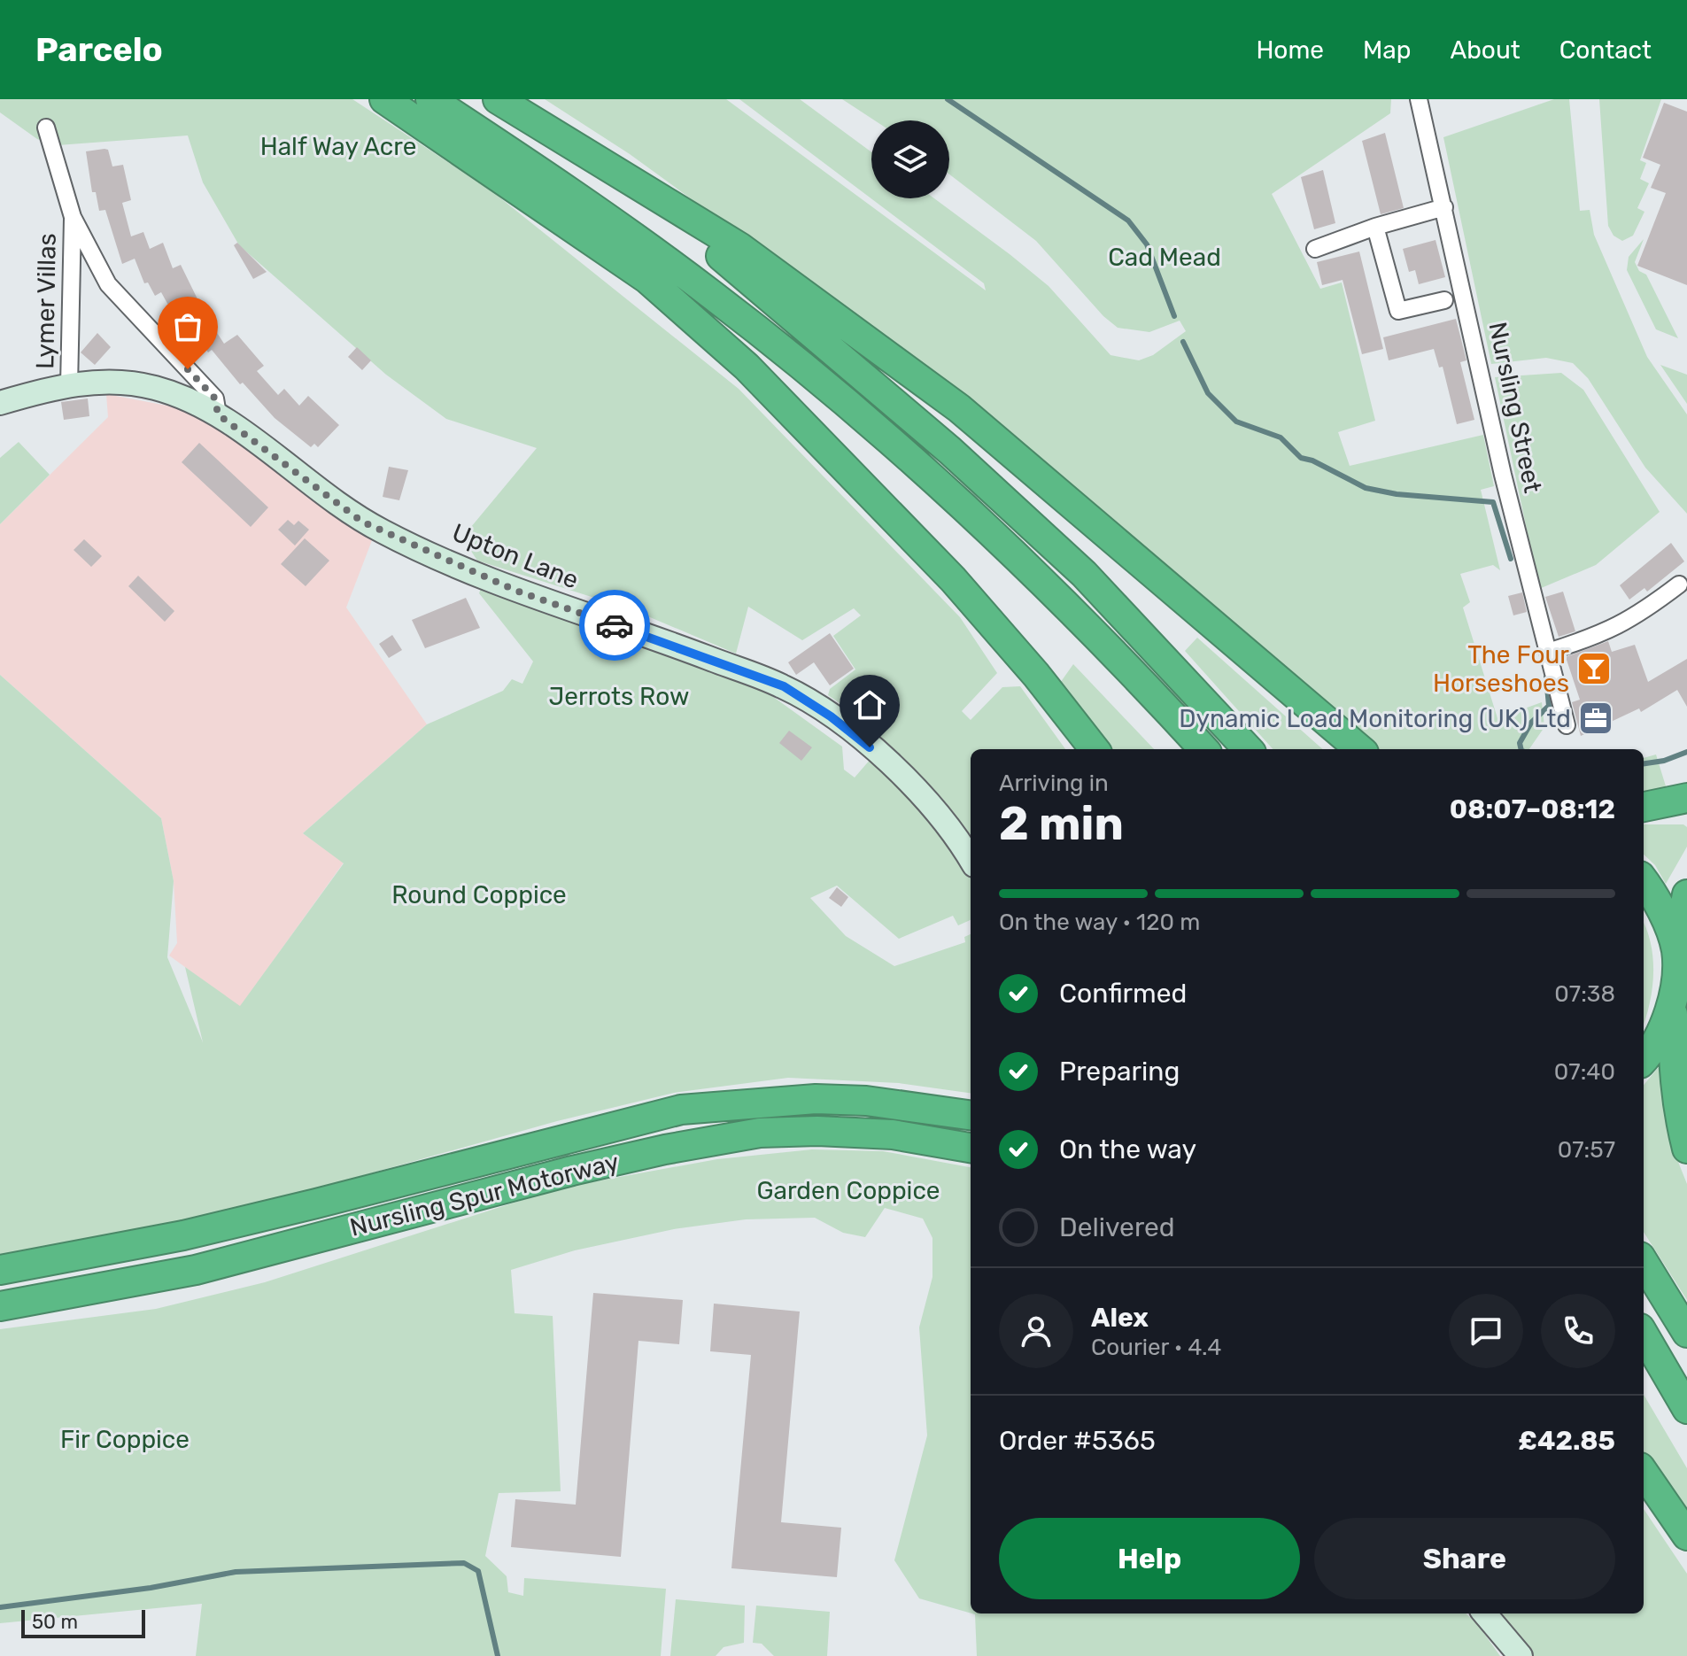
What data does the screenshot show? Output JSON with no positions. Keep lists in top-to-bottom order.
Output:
{
  "streets": {
    "highway": ["Nursling Spur Motorway"],
    "street": ["Lymer Villas", "Nursling Street", "Upton Lane"]
  },
  "crossings": [
    ["Lymer Villas", "Upton Lane"]
  ],
  "parks": [
    "Half Way Acre",
    "Cad Mead",
    "Jerrots Row",
    "Round Coppice",
    "Garden Coppice",
    "Fir Coppice"
  ],
  "places": {
    "bar": ["The Four Horseshoes"],
    "office": ["Dynamic Load Monitoring (UK) Ltd"]
  },
  "scale_bar": "50 m",
  "page": {
    "header": "Parcelo",
    "nav": [
      "Home",
      "Map",
      "About",
      "Contact"
    ],
    "heading": ["2 min", "Arriving in", "08:07–08:12"],
    "panel": [
      "Alex",
      "Courier · 4.4",
      "Order #5365",
      "£42.85"
    ],
    "bar": "On the way · 120 m",
    "list": [
      ["Confirmed", "07:38"],
      ["Preparing", "07:40"],
      ["On the way", "07:57"],
      "Delivered"
    ],
    "buttons": ["Help", "Share"],
    "scale": "50 m"
  }
}
